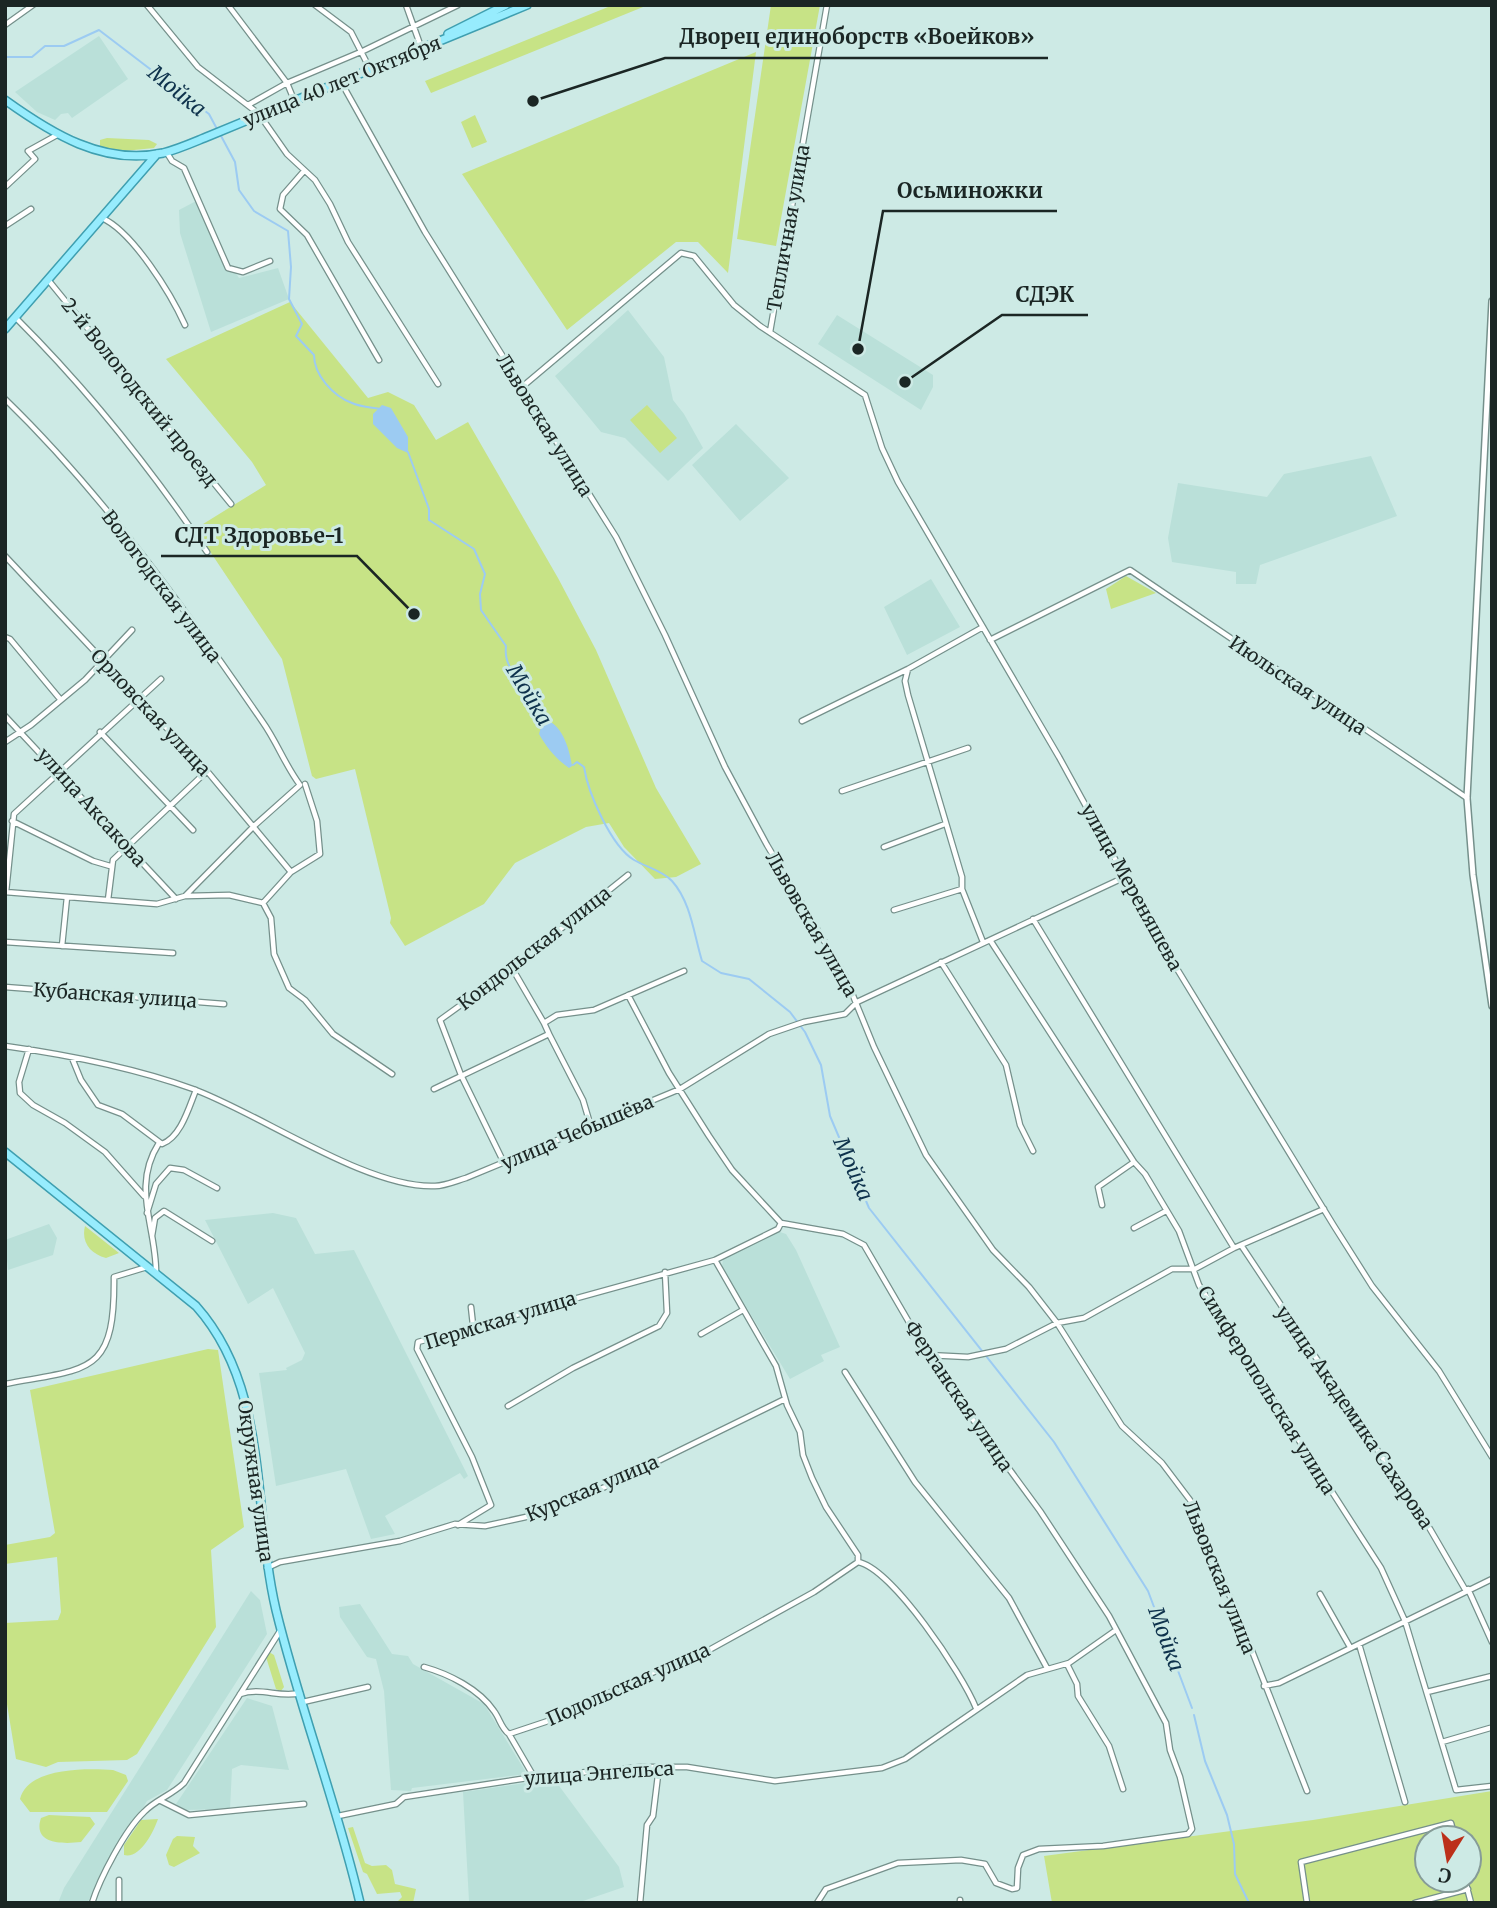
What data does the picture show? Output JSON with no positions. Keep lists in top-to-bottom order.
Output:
{
  "streets": {
    "main road": ["улица 40 лет Октября", "Окружная улица"],
    "street": [
      "Тепличная улица",
      "2-й Вологодский проезд",
      "Львовская улица",
      "Вологодская улица",
      "Июльская улица",
      "Орловская улица",
      "улица Аксакова",
      "улица Мереняшева",
      "Кондольская улица",
      "Кубанская улица",
      "улица Чебышёва",
      "Пермская улица",
      "Симферопольская улица",
      "Ферганская улица",
      "улица Академика Сахарова",
      "Курская улица",
      "Подольская улица",
      "улица Энгельса"
    ]
  },
  "crossings": [
    ["улица 40 лет Октября", "Львовская улица"],
    ["Тепличная улица", "Львовская улица"],
    ["Тепличная улица", "улица Мереняшева"],
    ["Львовская улица", "улица Чебышёва"],
    ["Вологодская улица", "Орловская улица"],
    ["Июльская улица", "улица Мереняшева"],
    ["улица Мереняшева", "улица Чебышёва"],
    ["улица Чебышёва", "Симферопольская улица"],
    ["Пермская улица", "Ферганская улица"],
    ["Пермская улица", "Курская улица"],
    ["Ферганская улица", "улица Энгельса"],
    ["Окружная улица", "Курская улица"],
    ["Окружная улица", "улица Энгельса"]
  ],
  "water": ["Мойка"],
  "places": [
    "Дворец единоборств «Воейков»",
    "Осьминожки",
    "СДЭК",
    "СДТ Здоровье-1"
  ],
  "north": "bottom"
}
